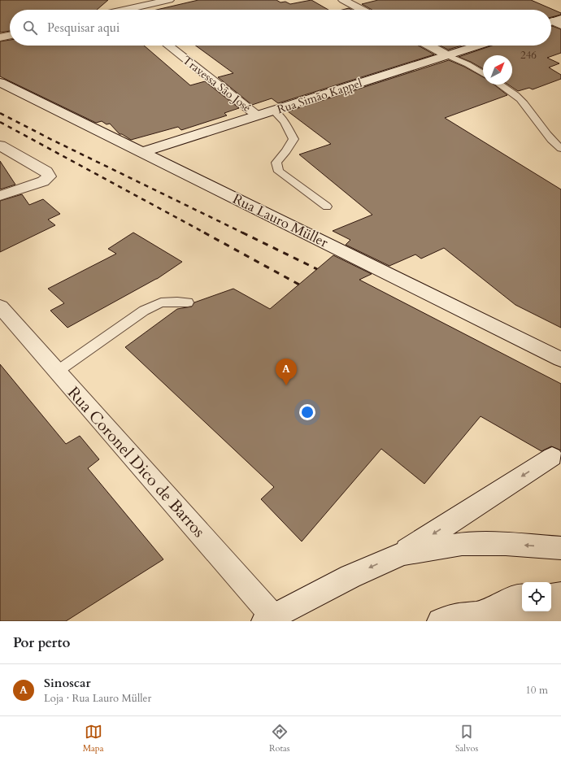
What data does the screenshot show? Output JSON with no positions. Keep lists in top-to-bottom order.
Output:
{
  "streets": {
    "street": [
      "Travessa São José",
      "Rua Simão Kappel",
      "Rua Lauro Müller",
      "Rua Coronel Dico de Barros"
    ]
  },
  "crossings": [
    ["Travessa São José", "Rua Simão Kappel"],
    ["Rua Simão Kappel", "Rua Lauro Müller"]
  ],
  "house_numbers": ["246"],
  "north": "top right",
  "page": {
    "search": "Pesquisar aqui",
    "pins": "A",
    "heading": "Por perto",
    "list": [
      {
        "mark": "A",
        "name": "Sinoscar",
        "note": "Loja · Rua Lauro Müller",
        "value": "10 m"
      }
    ],
    "nav": ["Mapa", "Rotas", "Salvos"]
  }
}
